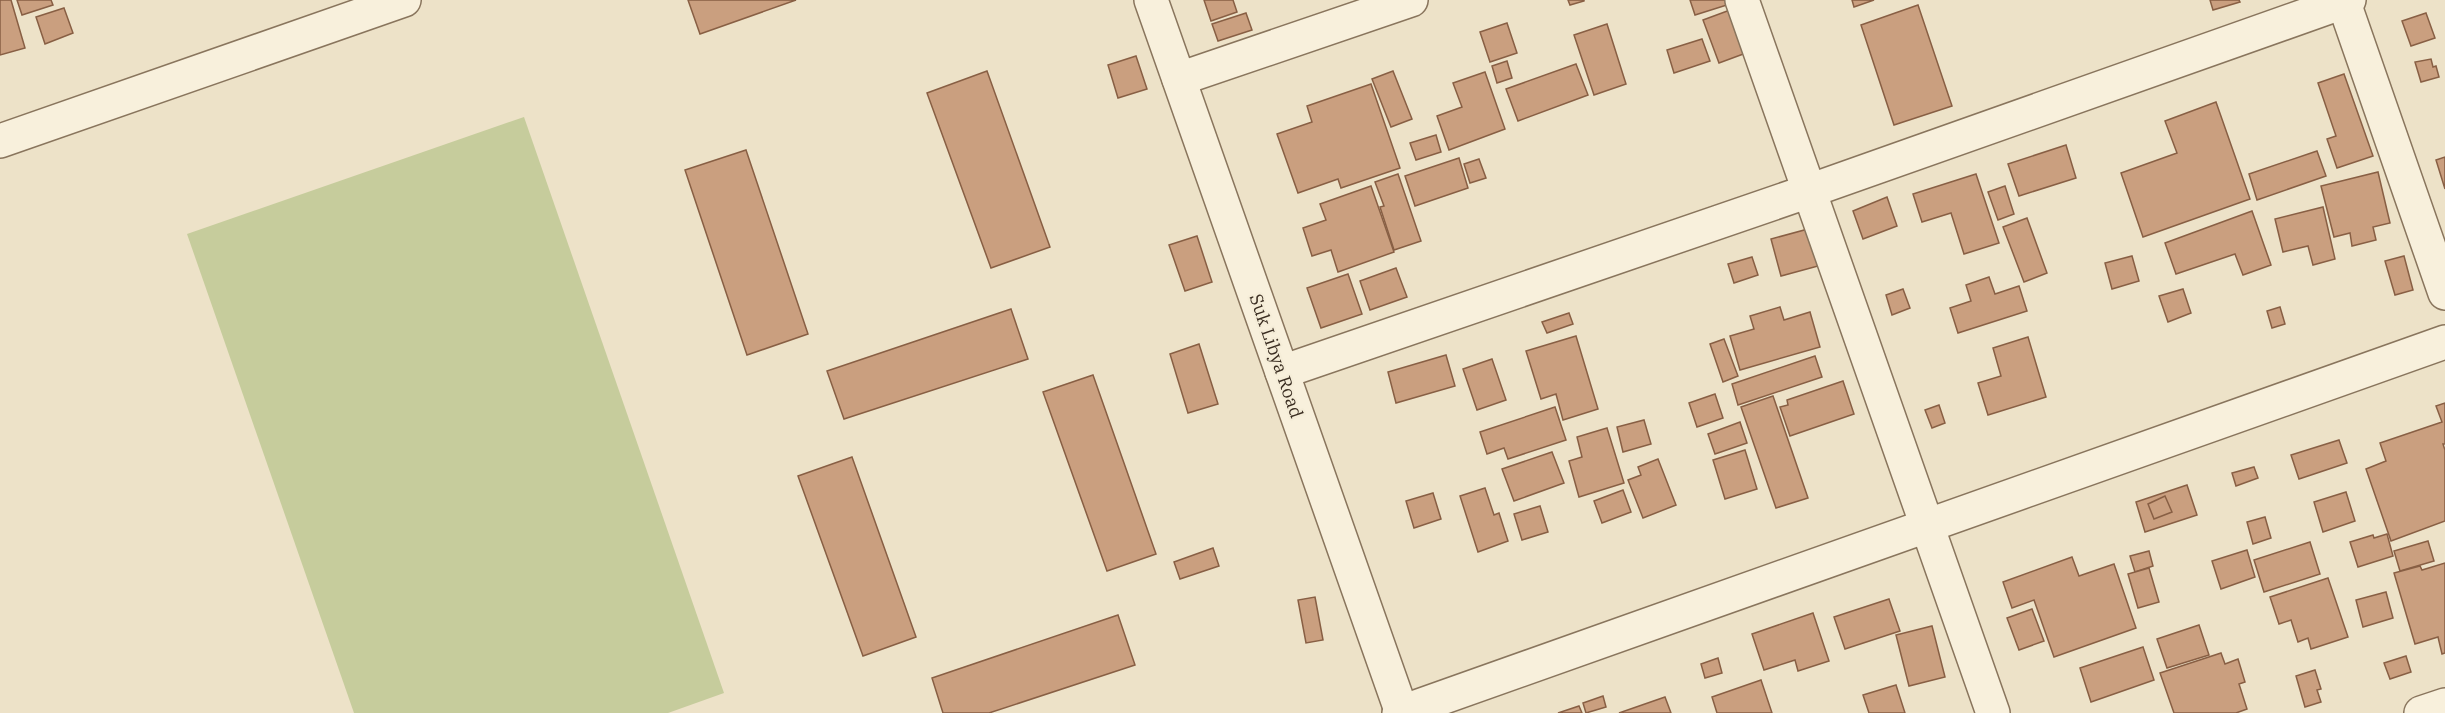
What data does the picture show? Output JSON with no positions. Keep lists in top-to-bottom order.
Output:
{
  "streets": {
    "street": ["Suk Libya Road"]
  }
}
